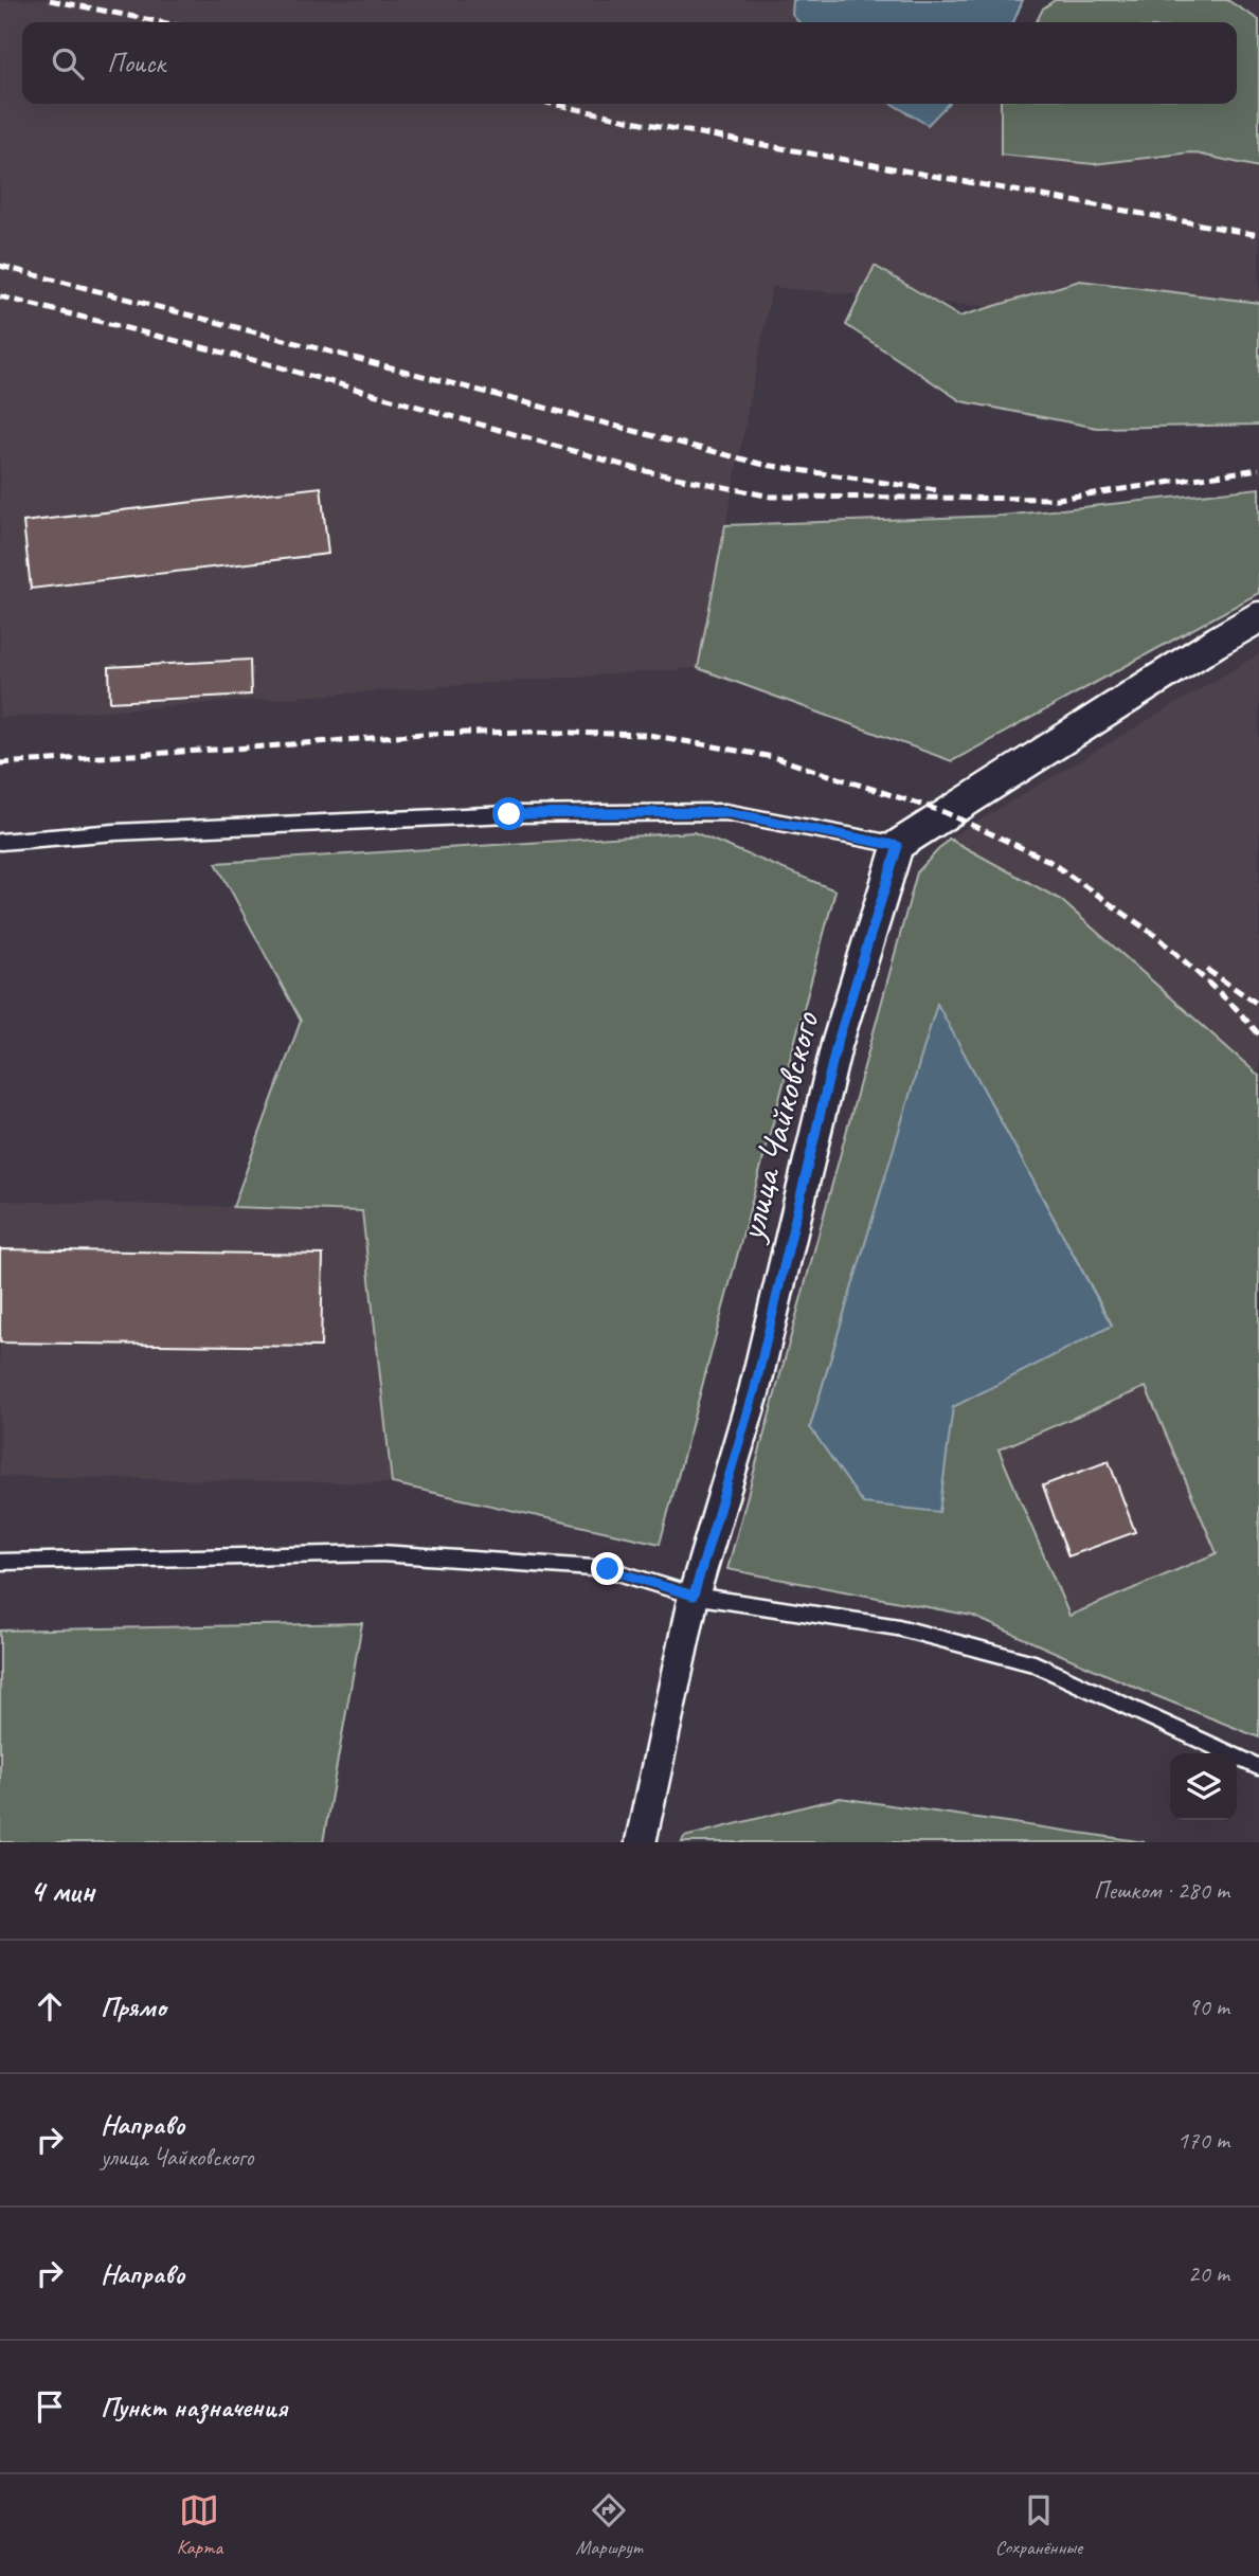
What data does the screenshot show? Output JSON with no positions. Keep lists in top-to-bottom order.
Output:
{
  "streets": {
    "street": ["улица Чайковского"]
  },
  "page": {
    "search": "Поиск",
    "heading": ["4 мин", "Пешком · 280 m"],
    "list": [
      ["Прямо", "90 m"],
      ["Направо", "улица Чайковского", "170 m"],
      ["Направо", "20 m"],
      "Пункт назначения"
    ],
    "nav": ["Карта", "Маршрут", "Сохранённые"]
  }
}
